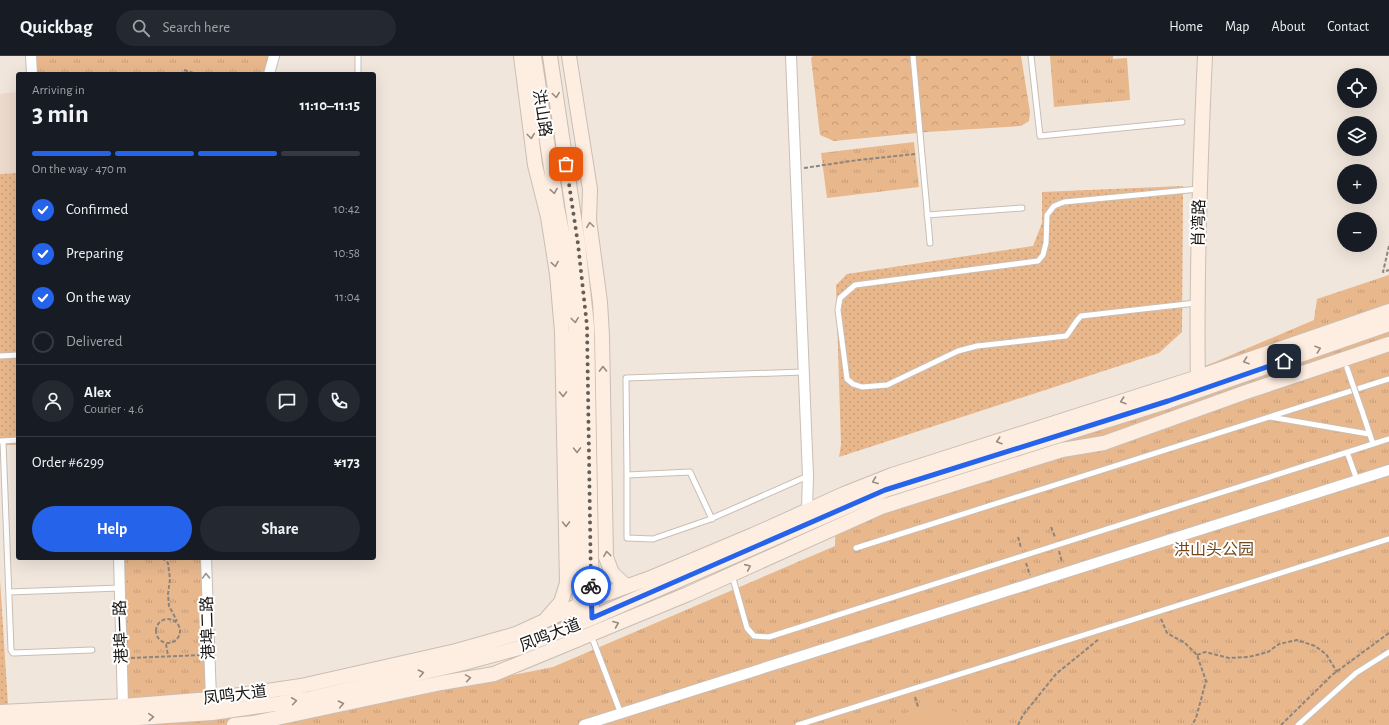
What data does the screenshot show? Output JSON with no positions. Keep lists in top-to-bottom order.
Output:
{
  "streets": {
    "street": [
      "洪山路",
      "肖湾路",
      "港埠二路",
      "港埠一路",
      "凤鸣大道"
    ]
  },
  "crossings": [
    ["洪山路", "凤鸣大道"],
    ["肖湾路", "凤鸣大道"],
    ["港埠二路", "凤鸣大道"],
    ["港埠一路", "凤鸣大道"]
  ],
  "one_way": ["港埠二路"],
  "parks": ["洪山头公园"],
  "page": {
    "header": "Quickbag",
    "search": "Search here",
    "nav": [
      "Home",
      "Map",
      "About",
      "Contact"
    ],
    "map_buttons": ["+", "−"],
    "heading": ["3 min", "Arriving in", "11:10–11:15"],
    "panel": [
      "Alex",
      "Courier · 4.6",
      "Order #6299",
      "¥173"
    ],
    "bar": "On the way · 470 m",
    "list": [
      ["Confirmed", "10:42"],
      ["Preparing", "10:58"],
      ["On the way", "11:04"],
      "Delivered"
    ],
    "buttons": ["Help", "Share"]
  }
}
